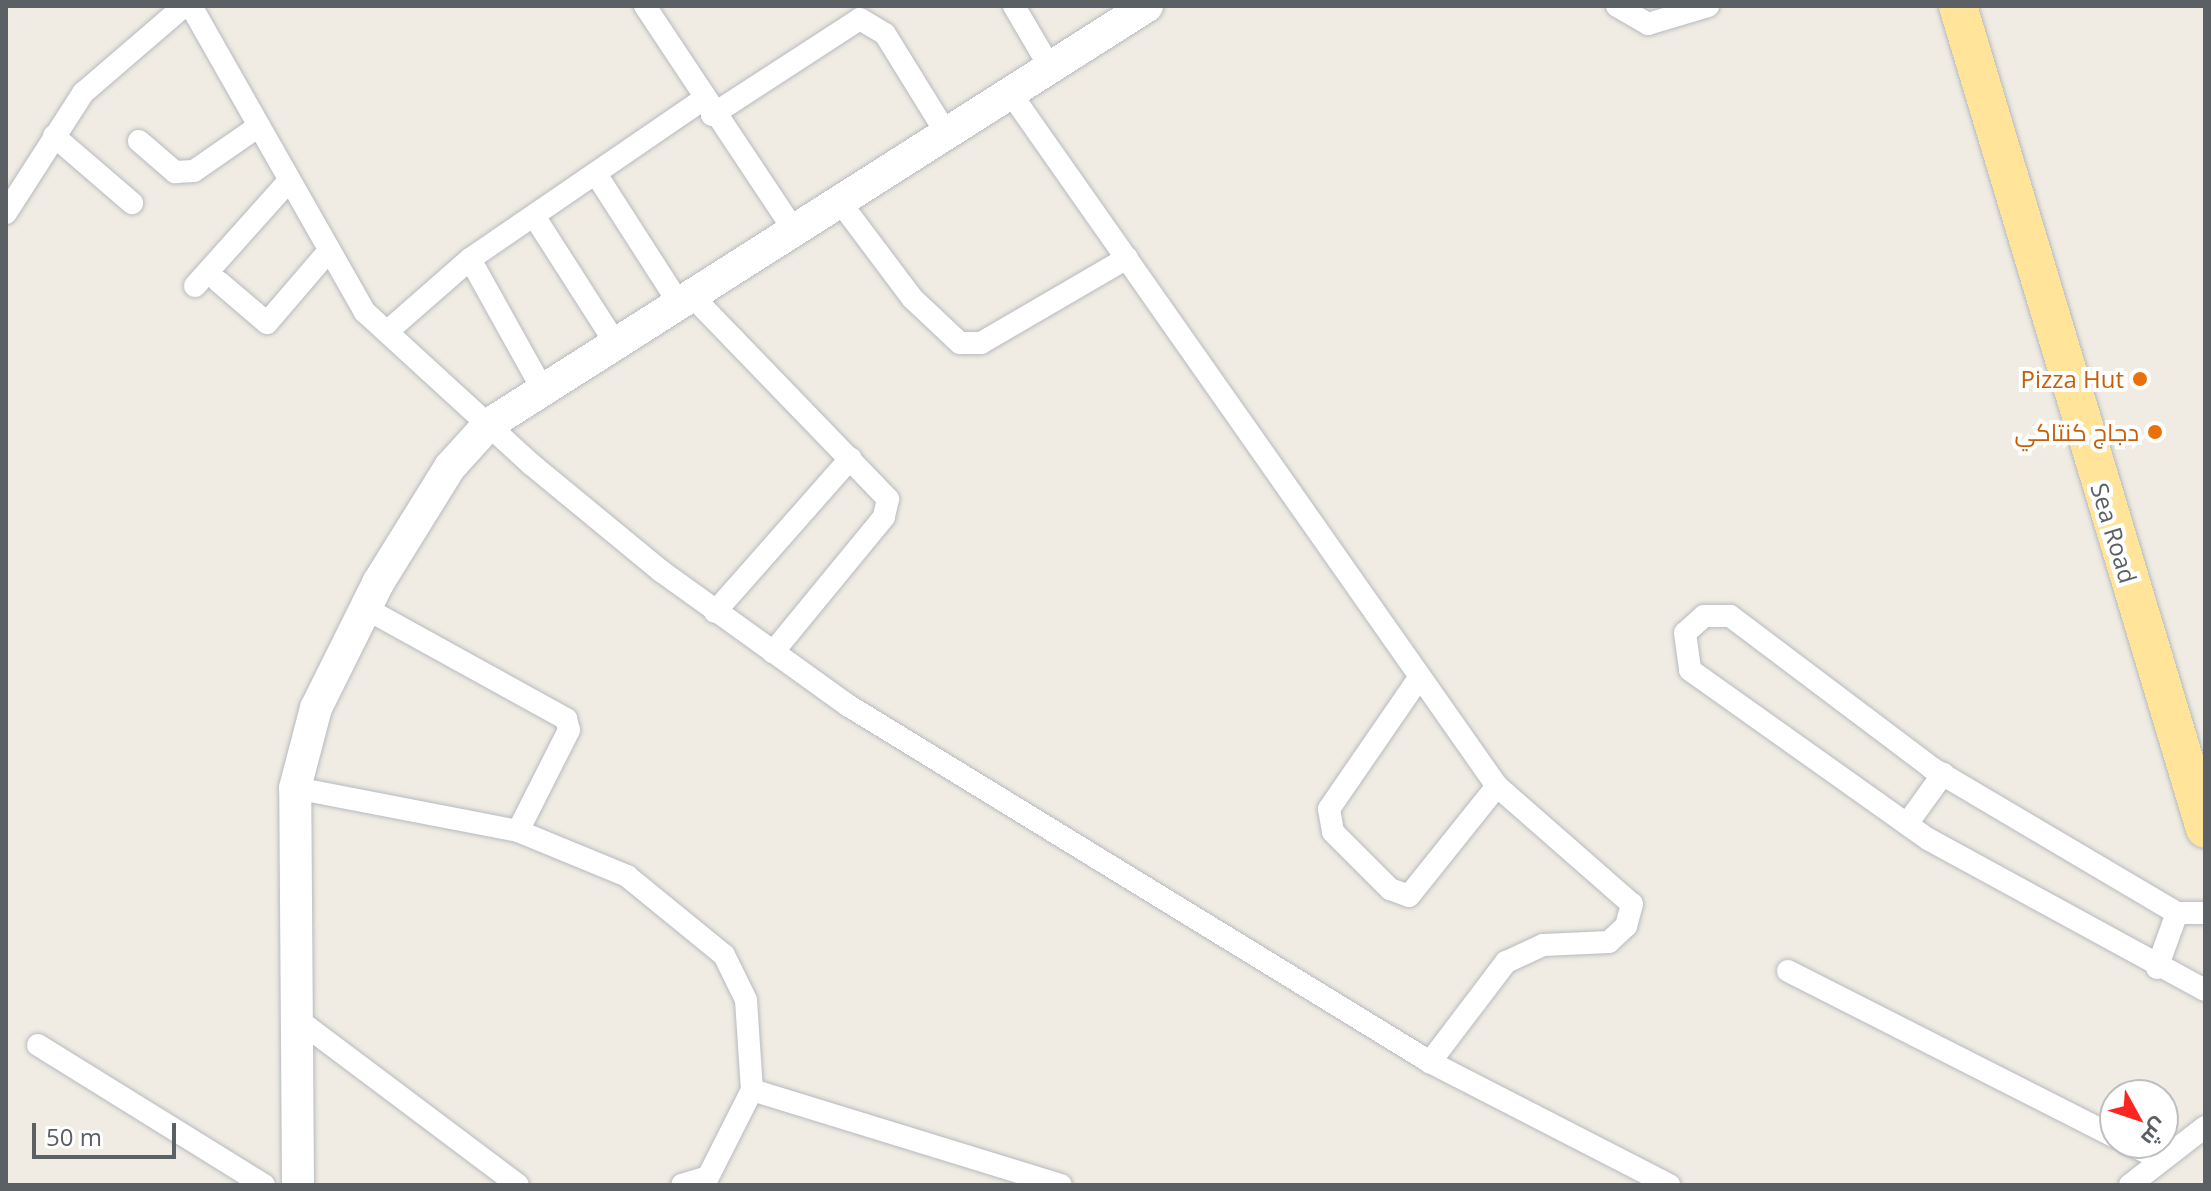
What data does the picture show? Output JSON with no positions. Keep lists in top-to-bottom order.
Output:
{
  "streets": {
    "highway": ["Sea Road"]
  },
  "places": ["Pizza Hut", "دجاج كنتاكي"],
  "scale_bar": "50 m",
  "north": "bottom right"
}
